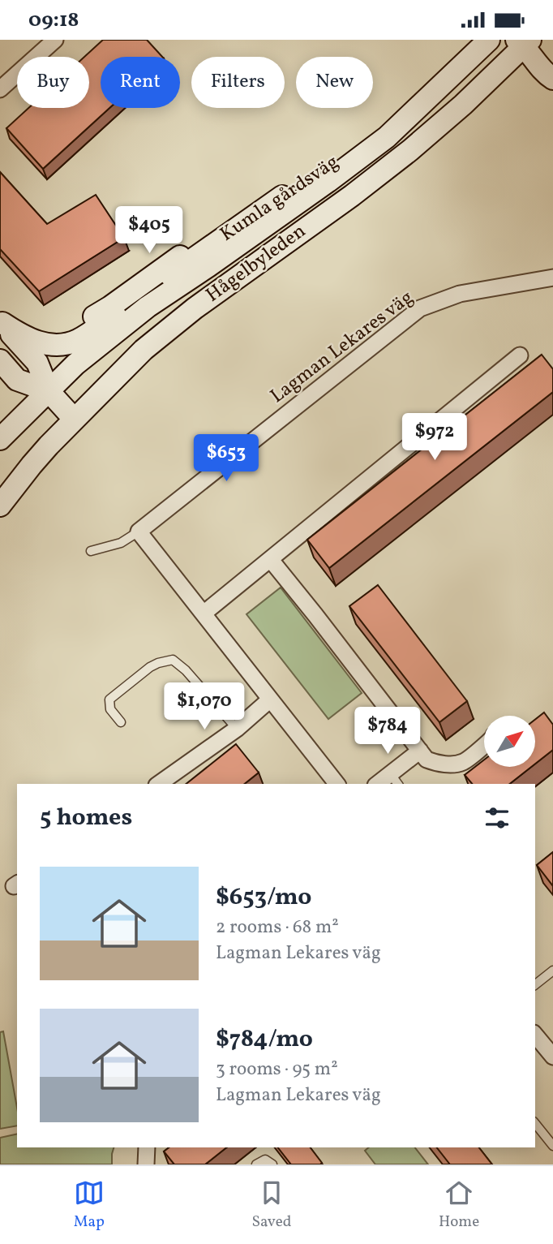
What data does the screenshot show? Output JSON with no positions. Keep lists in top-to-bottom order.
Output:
{
  "streets": {
    "main road": ["Kumla gårdsväg", "Hågelbyleden"],
    "street": ["Lagman Lekares väg"]
  },
  "crossings": [
    ["Kumla gårdsväg", "Hågelbyleden"]
  ],
  "north": "top right",
  "page": {
    "status": "09:18",
    "chip": [
      "Buy",
      "Rent",
      "Filters",
      "New"
    ],
    "price": [
      "$405",
      "$972",
      "$653",
      "$1,070",
      "$784"
    ],
    "heading": "5 homes",
    "list": [
      {
        "name": "$653/mo",
        "note": "2 rooms · 68 m² · Lagman Lekares väg"
      },
      {
        "name": "$784/mo",
        "note": "3 rooms · 95 m² · Lagman Lekares väg"
      }
    ],
    "tabs": ["Map", "Saved", "Home"]
  }
}
